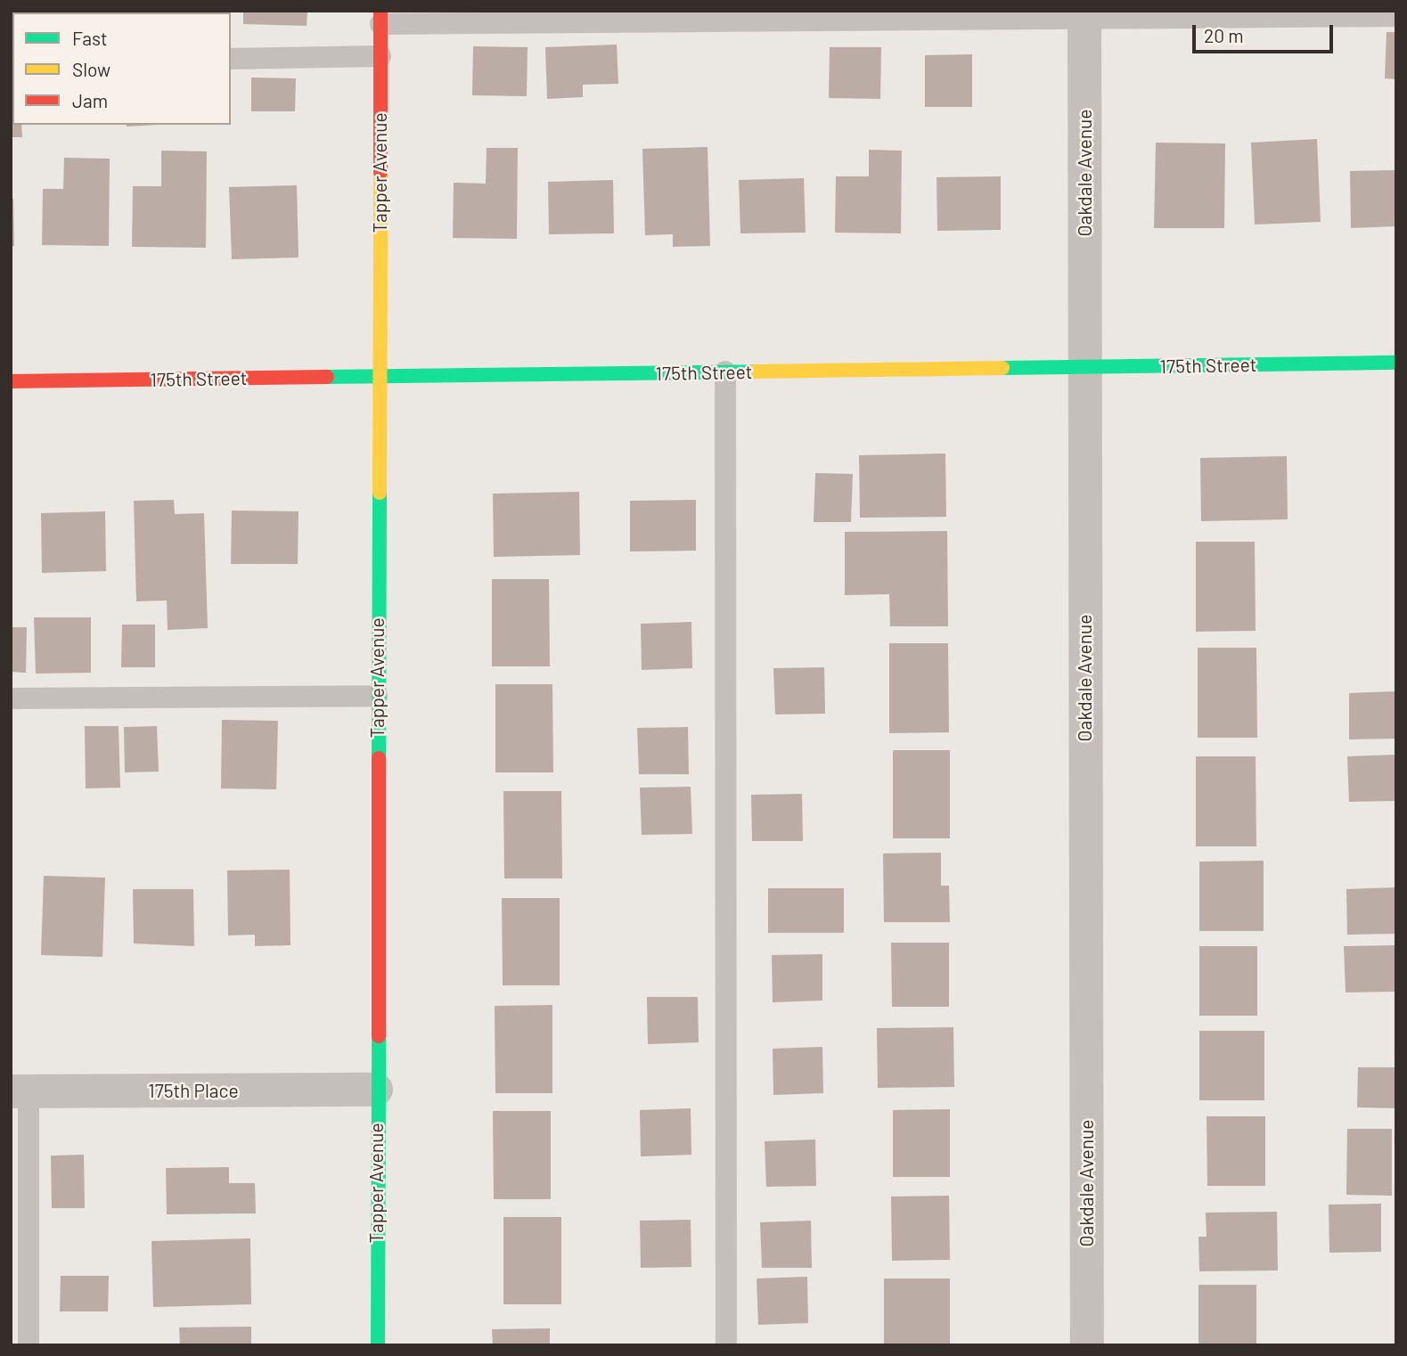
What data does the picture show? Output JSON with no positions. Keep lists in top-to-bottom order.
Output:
{
  "streets": {
    "street": [
      "Tapper Avenue",
      "Oakdale Avenue",
      "175th Street",
      "175th Place"
    ]
  },
  "crossings": [
    ["Tapper Avenue", "175th Street"],
    ["Tapper Avenue", "175th Place"],
    ["Oakdale Avenue", "175th Street"]
  ],
  "legend": ["Fast", "Slow", "Jam"],
  "scale_bar": "20 m"
}
